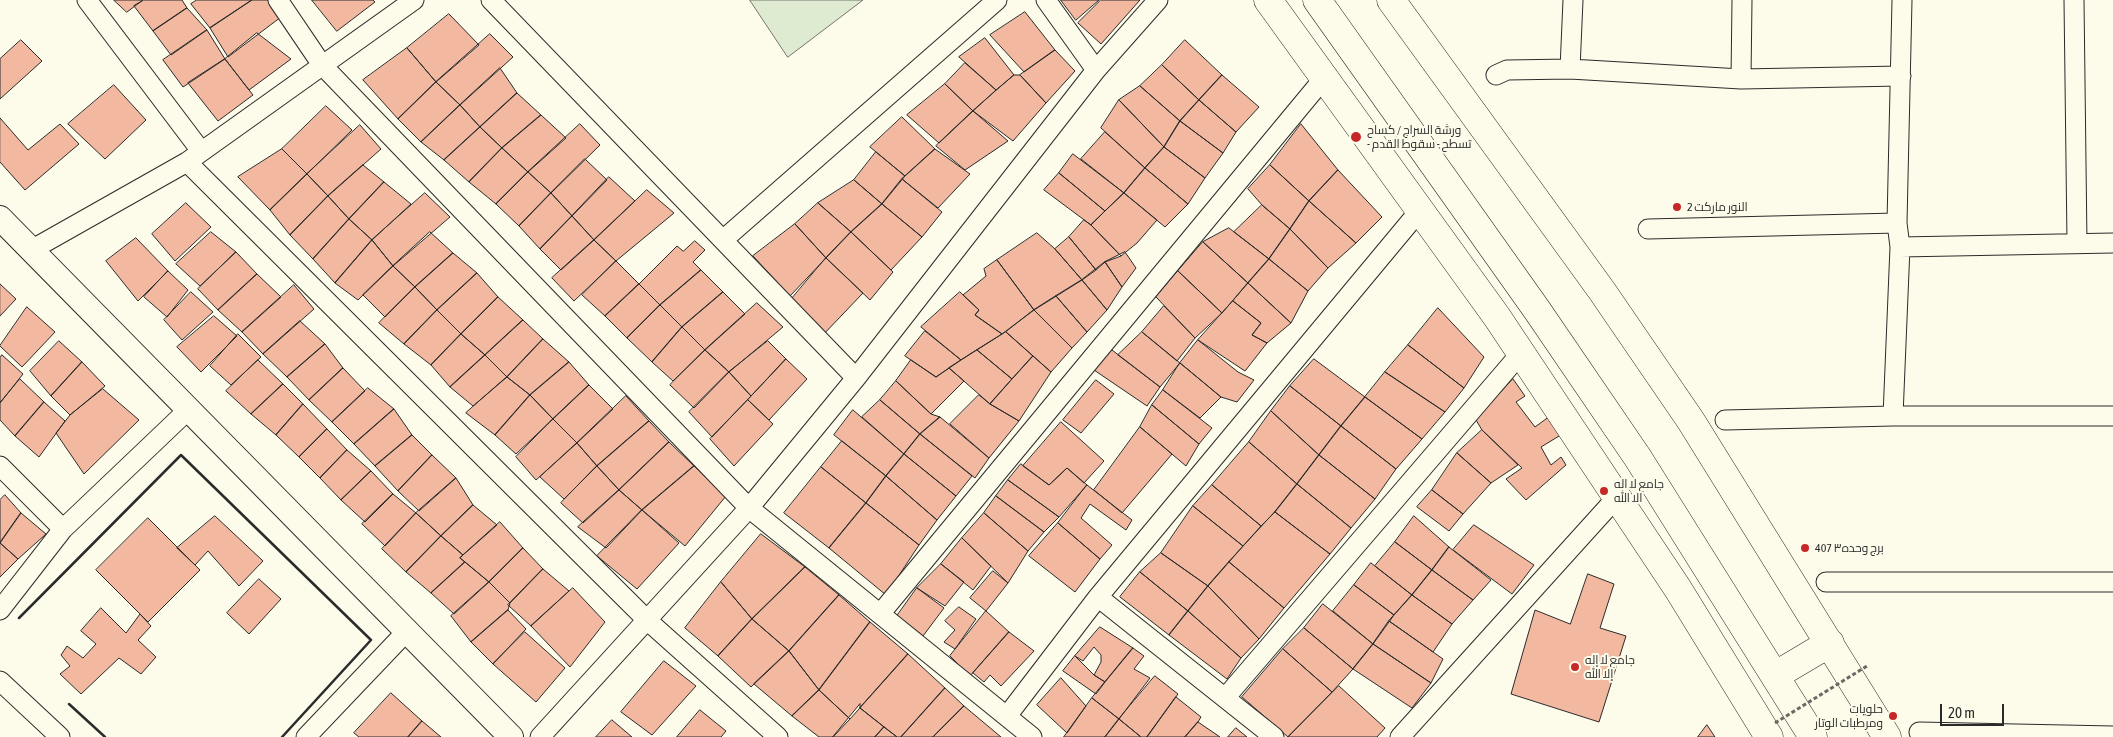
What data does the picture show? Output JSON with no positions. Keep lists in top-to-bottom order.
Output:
{
  "places": [
    "ورشة السراج / كساح - تسطح - سقوط القدم",
    "النور ماركت 2",
    "جامع لا اله الا الله",
    "برج وحده٣ 407",
    "جامع لا إله إلا الله",
    "حلويات ومرطبات الوتار"
  ],
  "scale_bar": "20 m"
}
